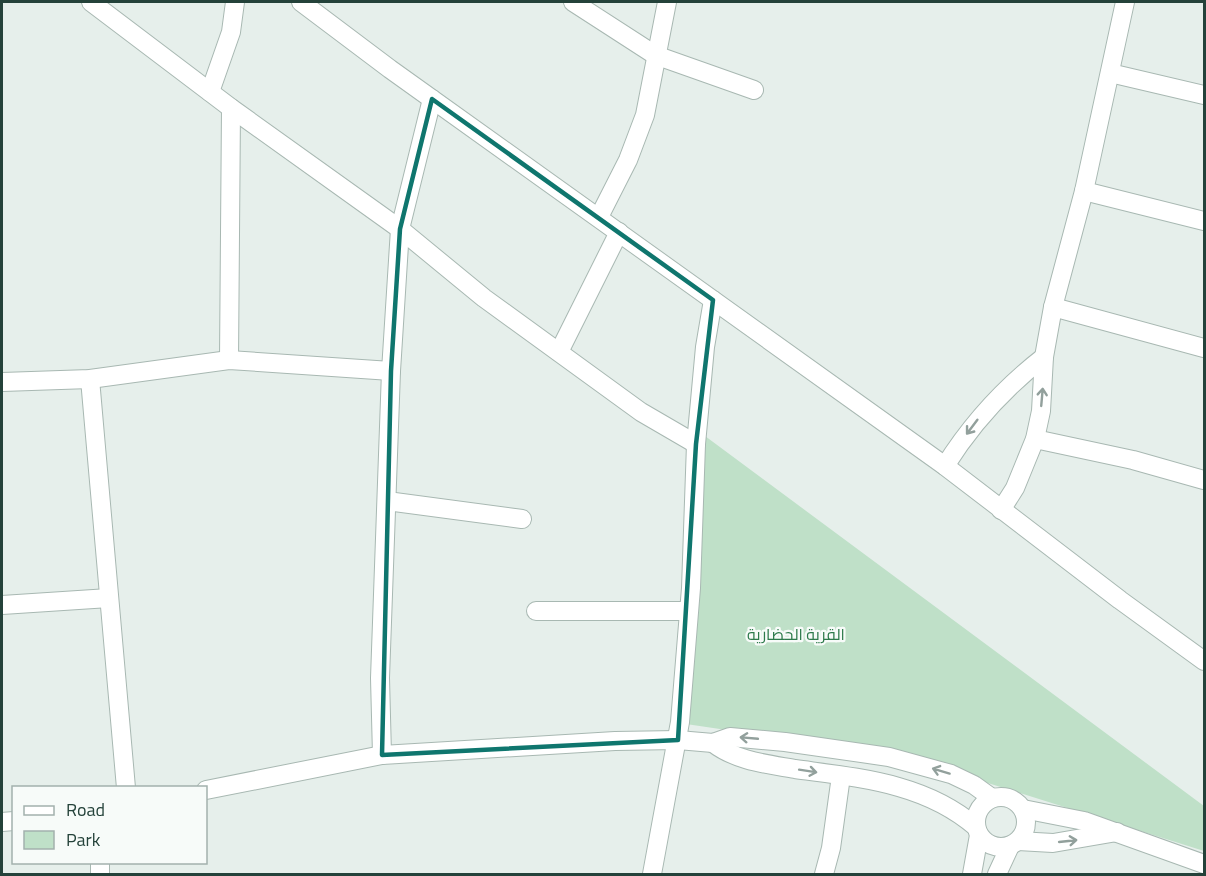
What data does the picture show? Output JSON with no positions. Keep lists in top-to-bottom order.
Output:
{
  "parks": ["القرية الحضارية"],
  "legend": ["Road", "Park"]
}
